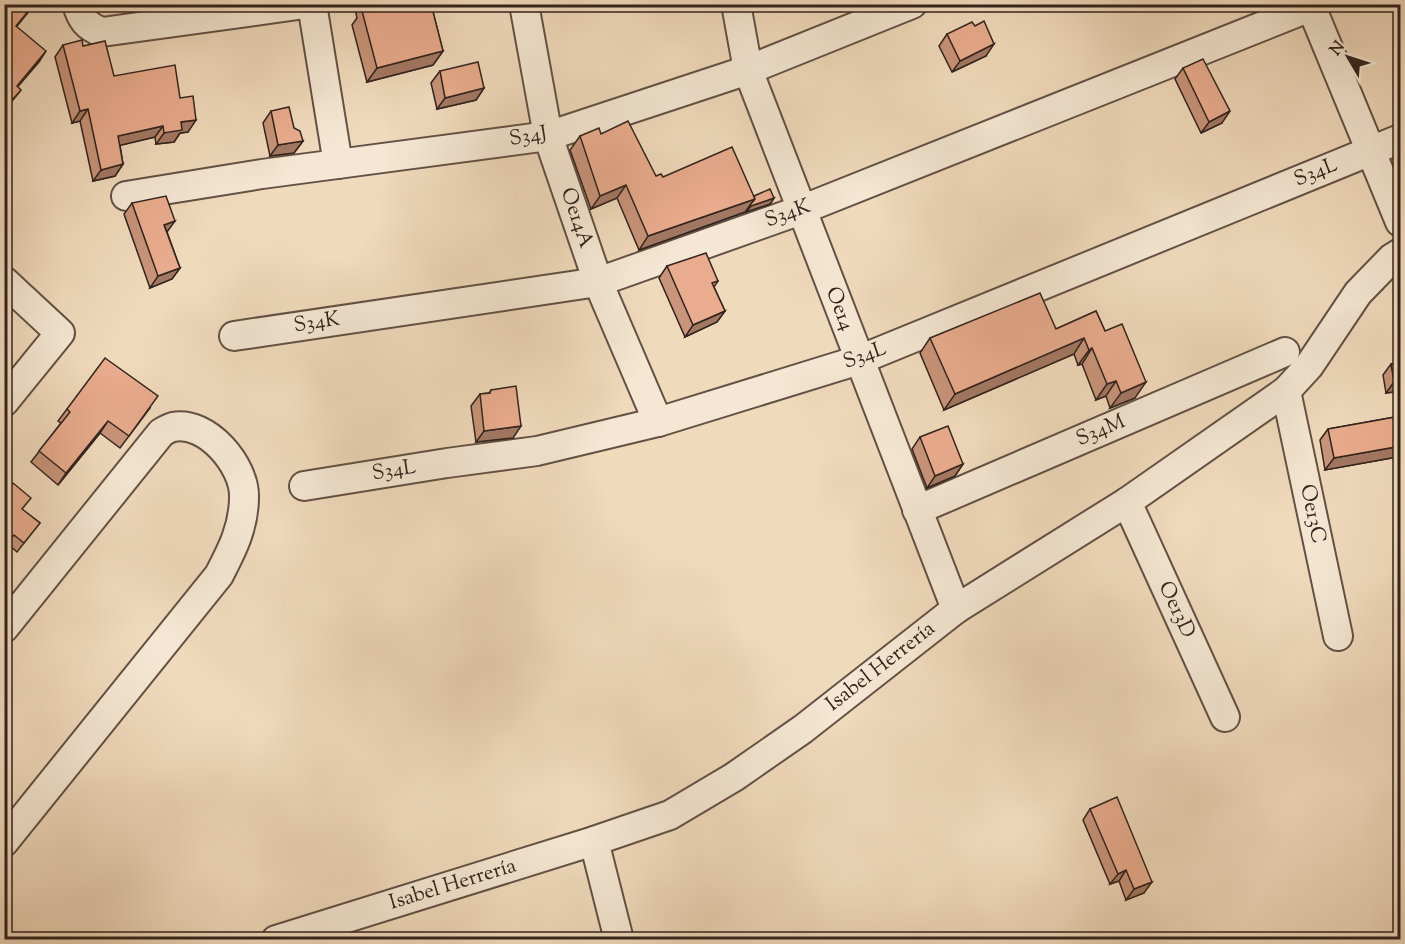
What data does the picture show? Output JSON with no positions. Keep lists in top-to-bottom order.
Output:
{
  "streets": {
    "street": [
      "S34J",
      "S34L",
      "S34K",
      "Oe14A",
      "Oe14",
      "S34M",
      "Oe13C",
      "Oe13D",
      "Isabel Herrería"
    ]
  },
  "crossings": [
    ["S34J", "Oe14A"],
    ["S34J", "Oe14"],
    ["S34L", "Oe14A"],
    ["S34L", "Oe14"],
    ["S34K", "Oe14A"],
    ["S34K", "Oe14"],
    ["Oe14", "S34M"],
    ["Oe14", "Isabel Herrería"],
    ["Oe13C", "Isabel Herrería"],
    ["Oe13D", "Isabel Herrería"]
  ],
  "north": "top left"
}
